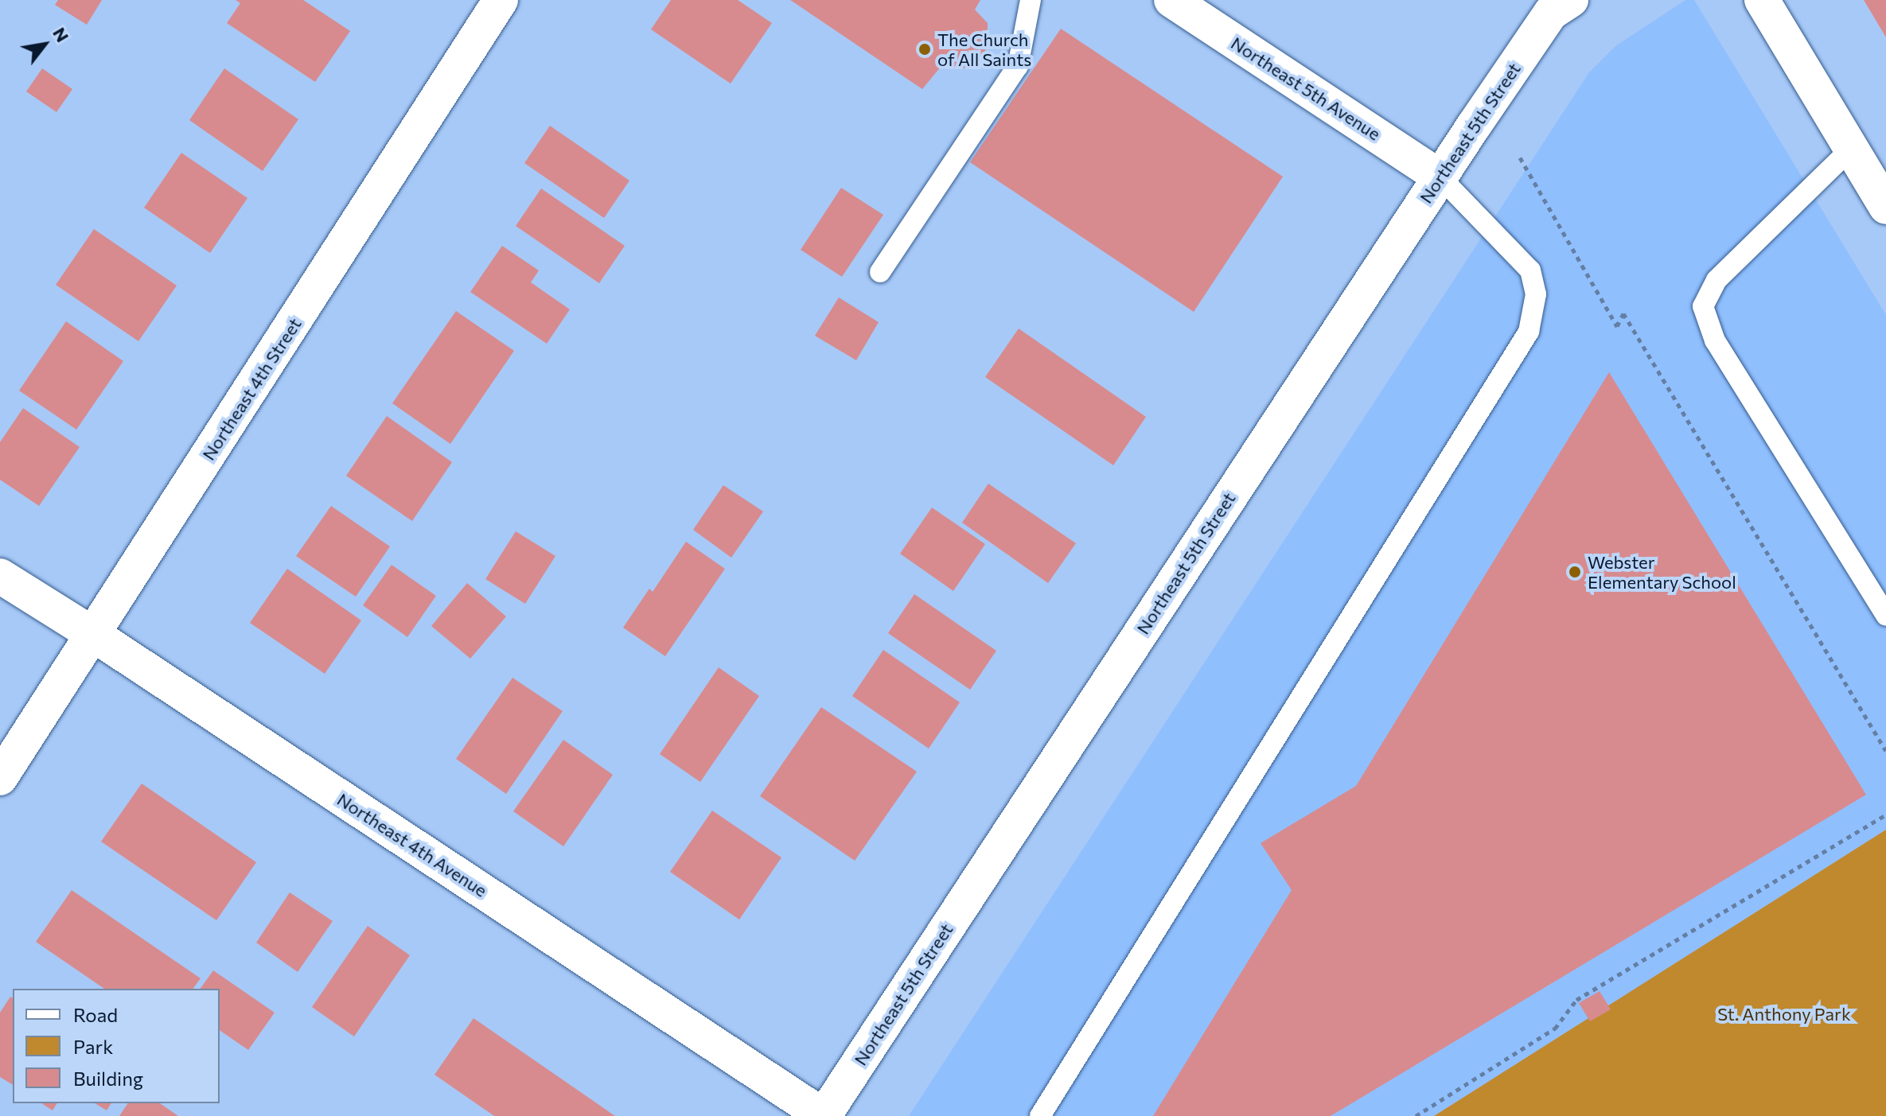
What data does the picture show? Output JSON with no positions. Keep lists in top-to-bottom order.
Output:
{
  "streets": {
    "street": [
      "Northeast 5th Avenue",
      "Northeast 5th Street",
      "Northeast 4th Street",
      "Northeast 4th Avenue"
    ]
  },
  "crossings": [
    ["Northeast 5th Avenue", "Northeast 5th Street"],
    ["Northeast 5th Street", "Northeast 4th Avenue"],
    ["Northeast 4th Street", "Northeast 4th Avenue"]
  ],
  "parks": ["St. Anthony Park"],
  "places": ["The Church of All Saints", "Webster Elementary School"],
  "legend": ["Road", "Park", "Building"],
  "north": "top right"
}
